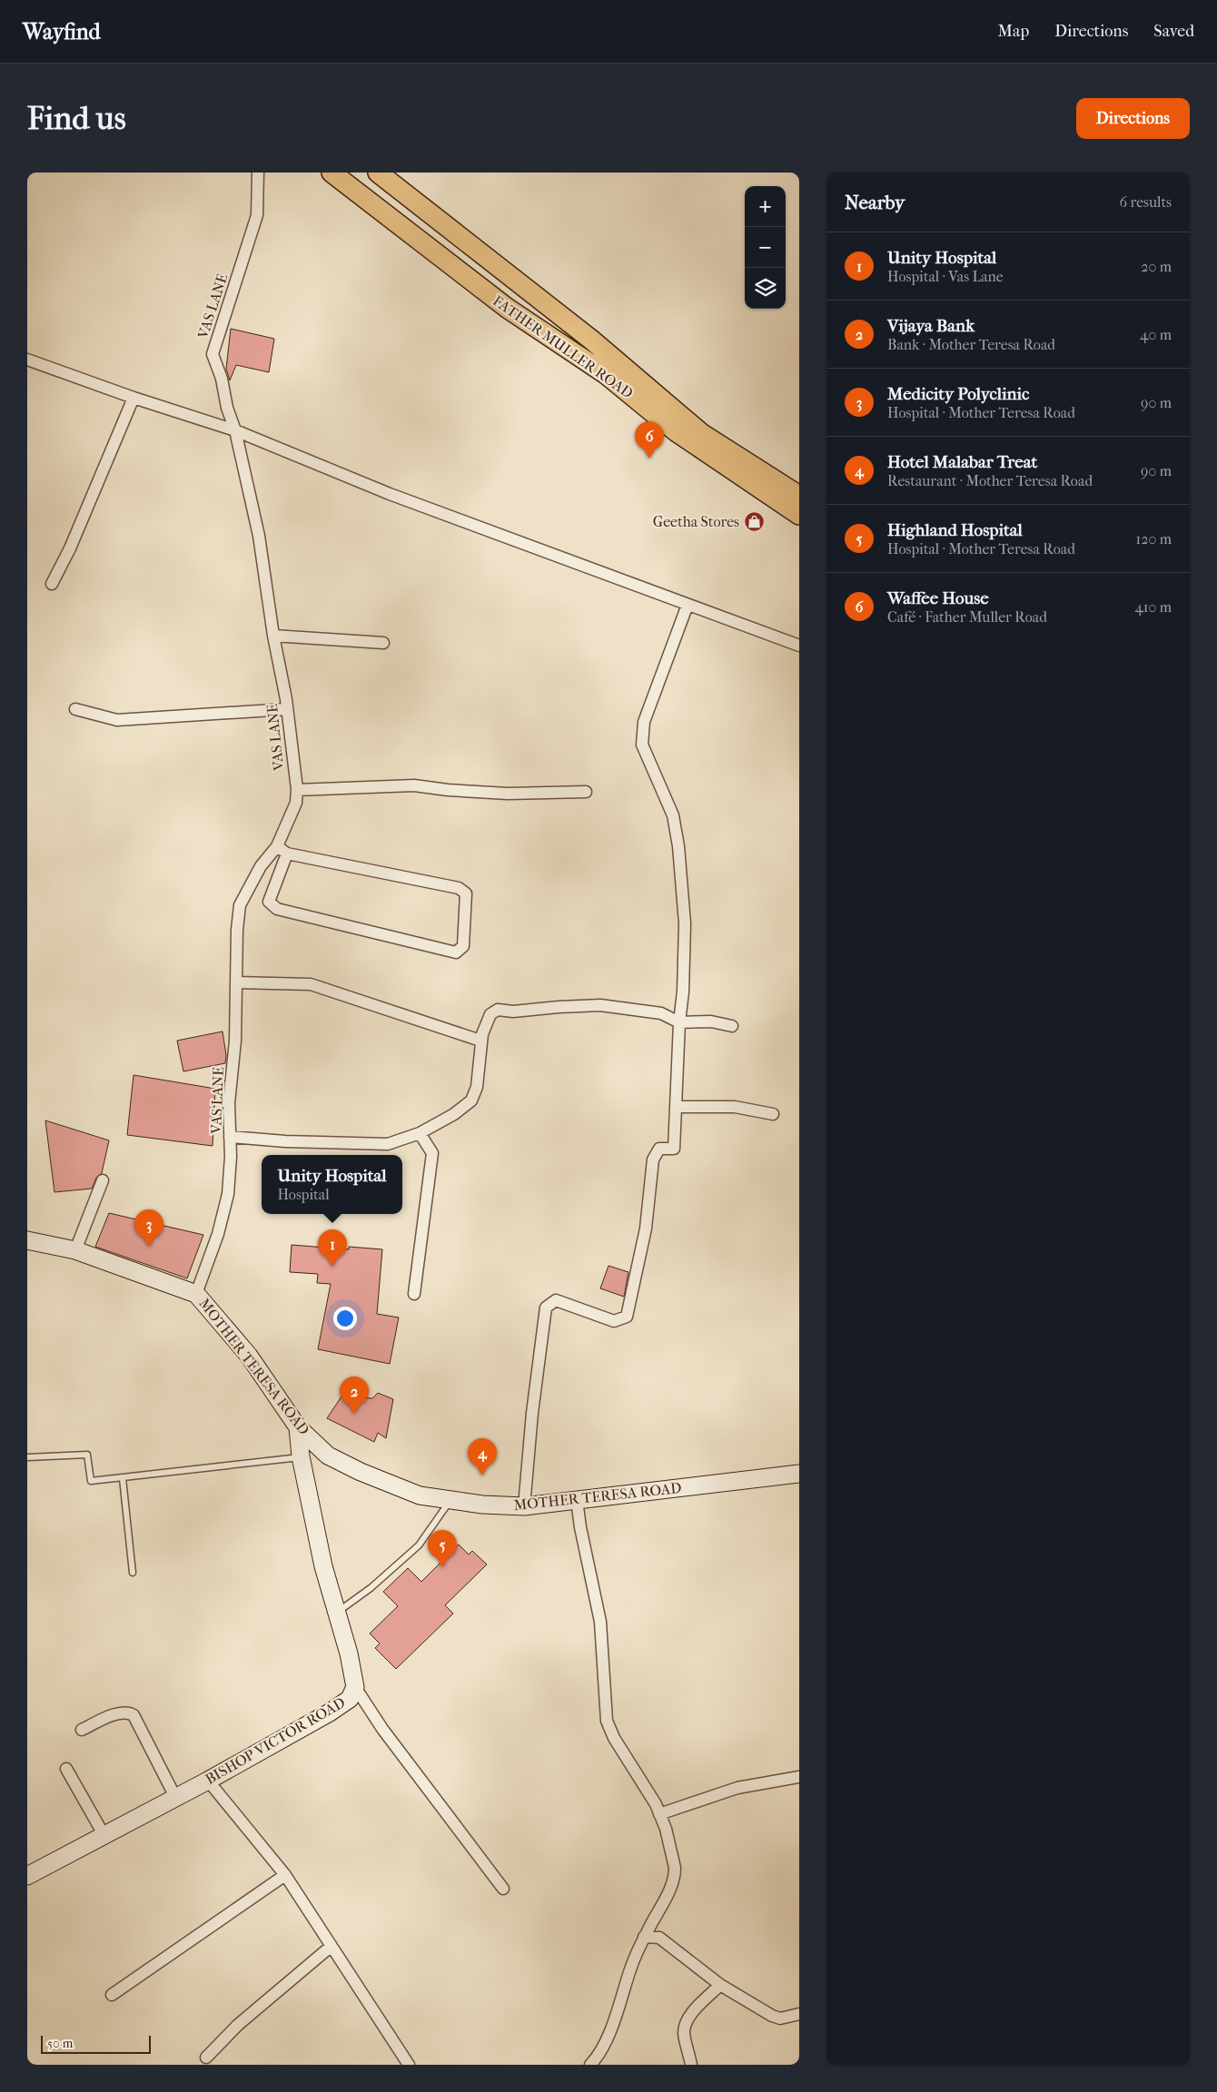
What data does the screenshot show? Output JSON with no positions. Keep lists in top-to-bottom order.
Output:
{
  "streets": {
    "main road": ["FATHER MULLER ROAD", "MOTHER TERESA ROAD", "BISHOP VICTOR ROAD"],
    "street": ["VAS LANE"]
  },
  "crossings": [
    ["VAS LANE", "MOTHER TERESA ROAD"],
    ["MOTHER TERESA ROAD", "BISHOP VICTOR ROAD"]
  ],
  "places": {
    "shop": ["Geetha Stores"]
  },
  "scale_bar": "50 m",
  "page": {
    "header": "Wayfind",
    "nav": ["Map", "Directions", "Saved"],
    "buttons": "Directions",
    "title": "Find us",
    "heading": ["Nearby", "6 results"],
    "map_buttons": ["+", "−"],
    "list": [
      {
        "mark": "1",
        "name": "Unity Hospital",
        "note": "Hospital · Vas Lane",
        "value": "20 m"
      },
      {
        "mark": "2",
        "name": "Vijaya Bank",
        "note": "Bank · Mother Teresa Road",
        "value": "40 m"
      },
      {
        "mark": "3",
        "name": "Medicity Polyclinic",
        "note": "Hospital · Mother Teresa Road",
        "value": "90 m"
      },
      {
        "mark": "4",
        "name": "Hotel Malabar Treat",
        "note": "Restaurant · Mother Teresa Road",
        "value": "90 m"
      },
      {
        "mark": "5",
        "name": "Highland Hospital",
        "note": "Hospital · Mother Teresa Road",
        "value": "120 m"
      },
      {
        "mark": "6",
        "name": "Waffee House",
        "note": "Café · Father Muller Road",
        "value": "410 m"
      }
    ],
    "pins": [
      "6",
      "3",
      "1",
      "2",
      "4",
      "5"
    ],
    "popup": ["Unity Hospital", "Hospital"],
    "scale": "50 m"
  }
}
